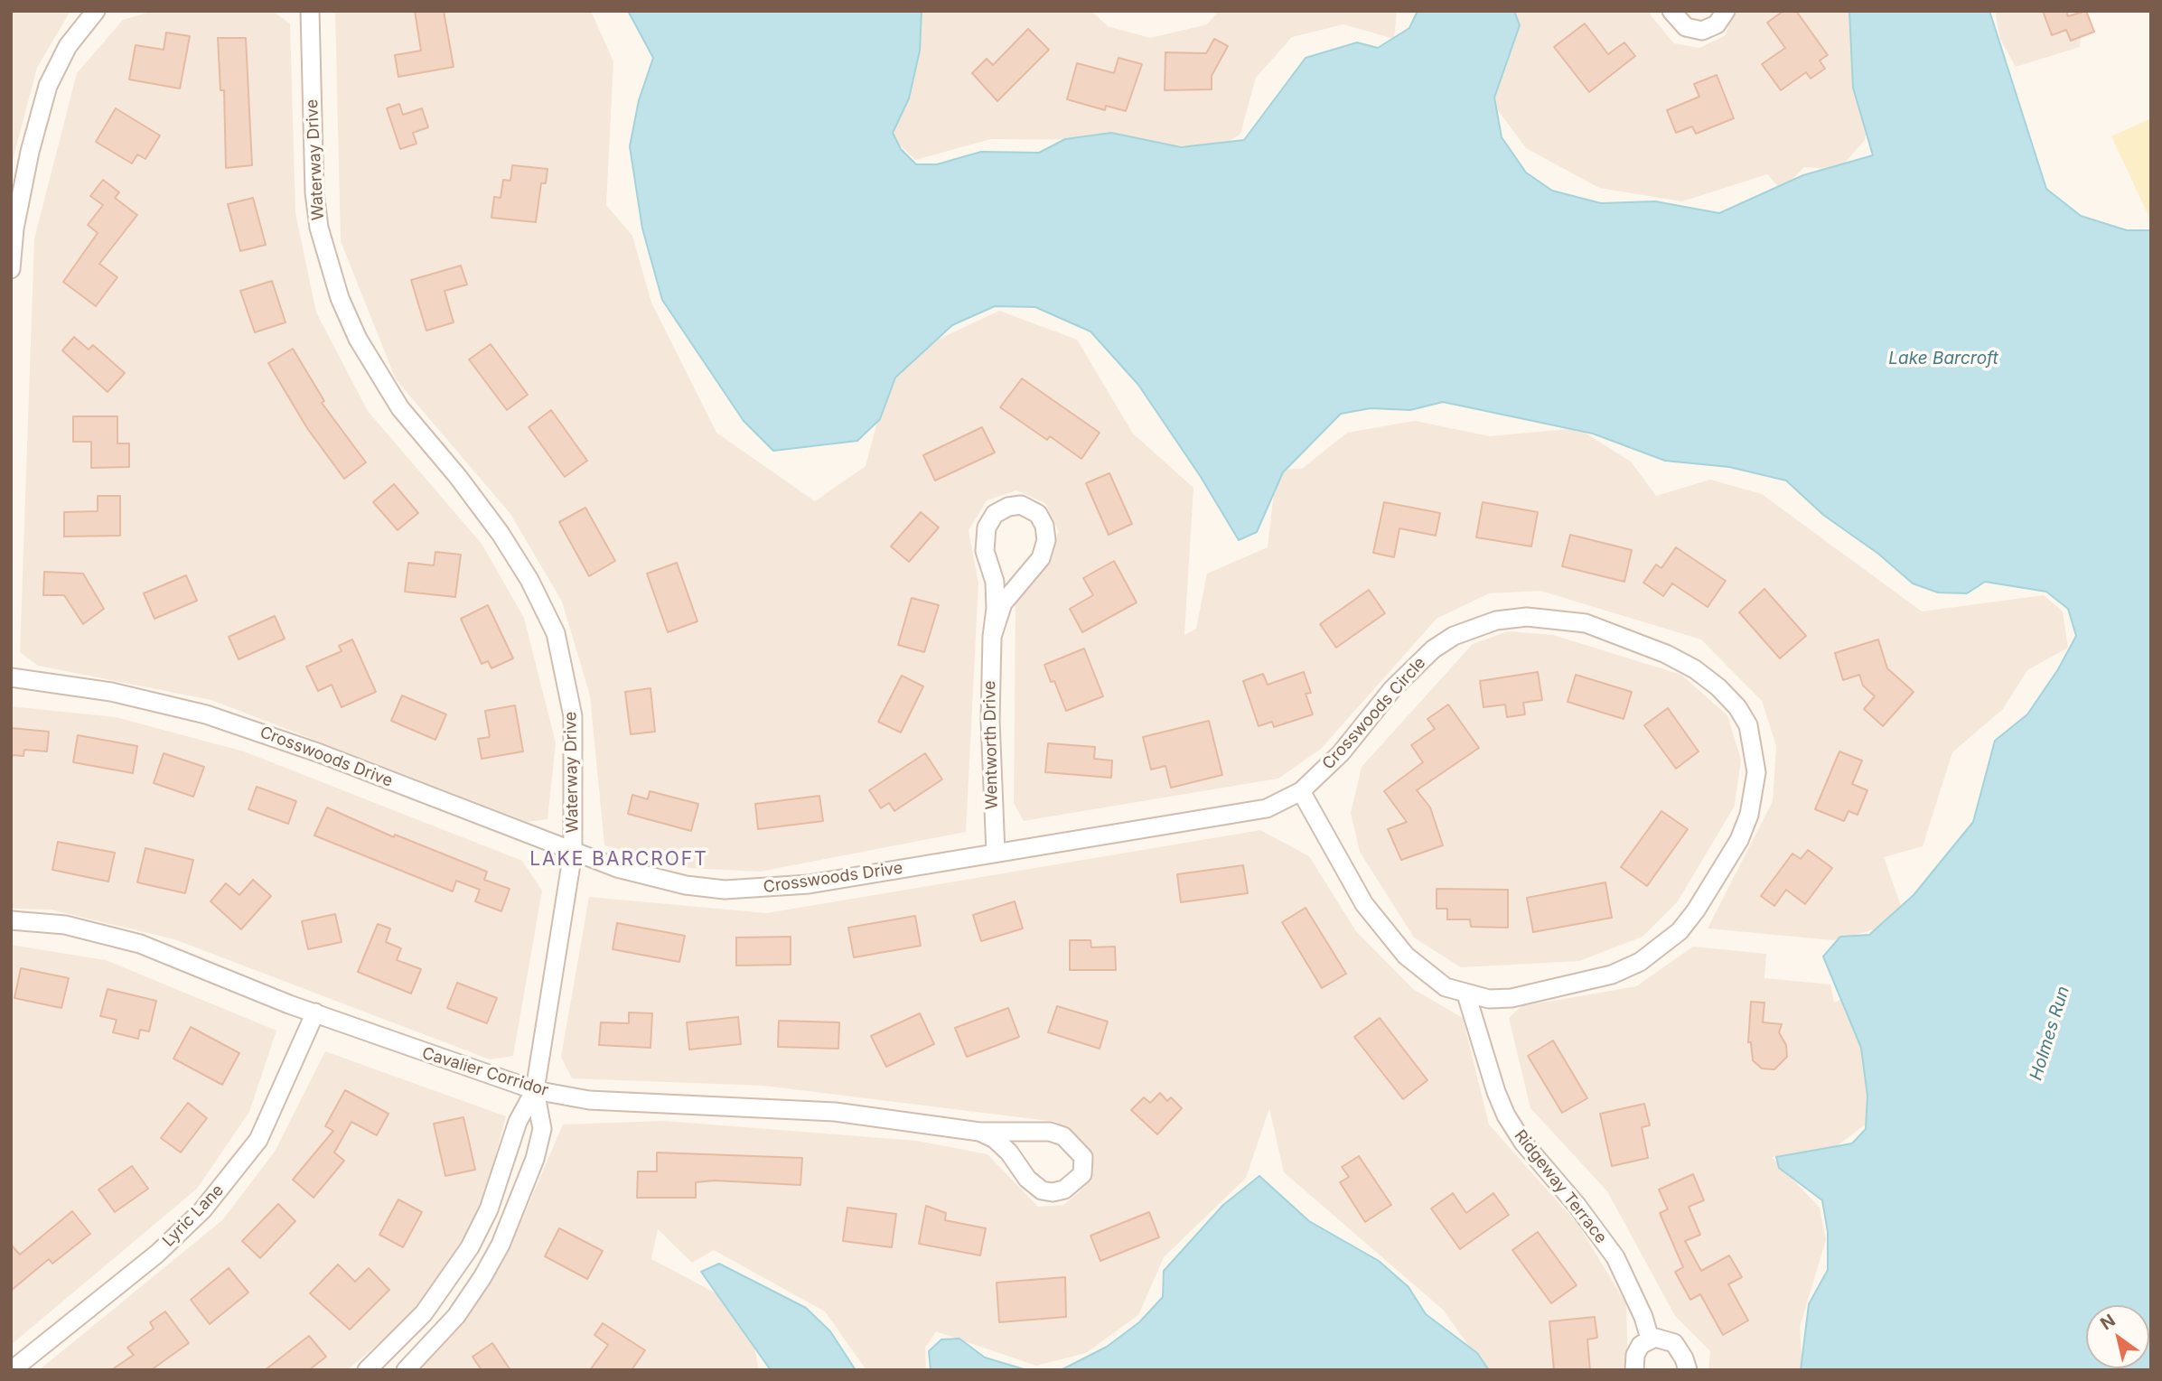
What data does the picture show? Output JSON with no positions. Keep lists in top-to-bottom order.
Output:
{
  "streets": {
    "street": [
      "Waterway Drive",
      "Crosswoods Circle",
      "Wentworth Drive",
      "Crosswoods Drive",
      "Cavalier Corridor",
      "Ridgeway Terrace",
      "Lyric Lane"
    ]
  },
  "crossings": [
    ["Waterway Drive", "Crosswoods Drive"],
    ["Waterway Drive", "Cavalier Corridor"],
    ["Crosswoods Circle", "Crosswoods Drive"],
    ["Crosswoods Circle", "Ridgeway Terrace"],
    ["Wentworth Drive", "Crosswoods Drive"],
    ["Cavalier Corridor", "Lyric Lane"]
  ],
  "districts": ["LAKE BARCROFT"],
  "water": ["Lake Barcroft", "Holmes Run"],
  "north": "top left"
}
